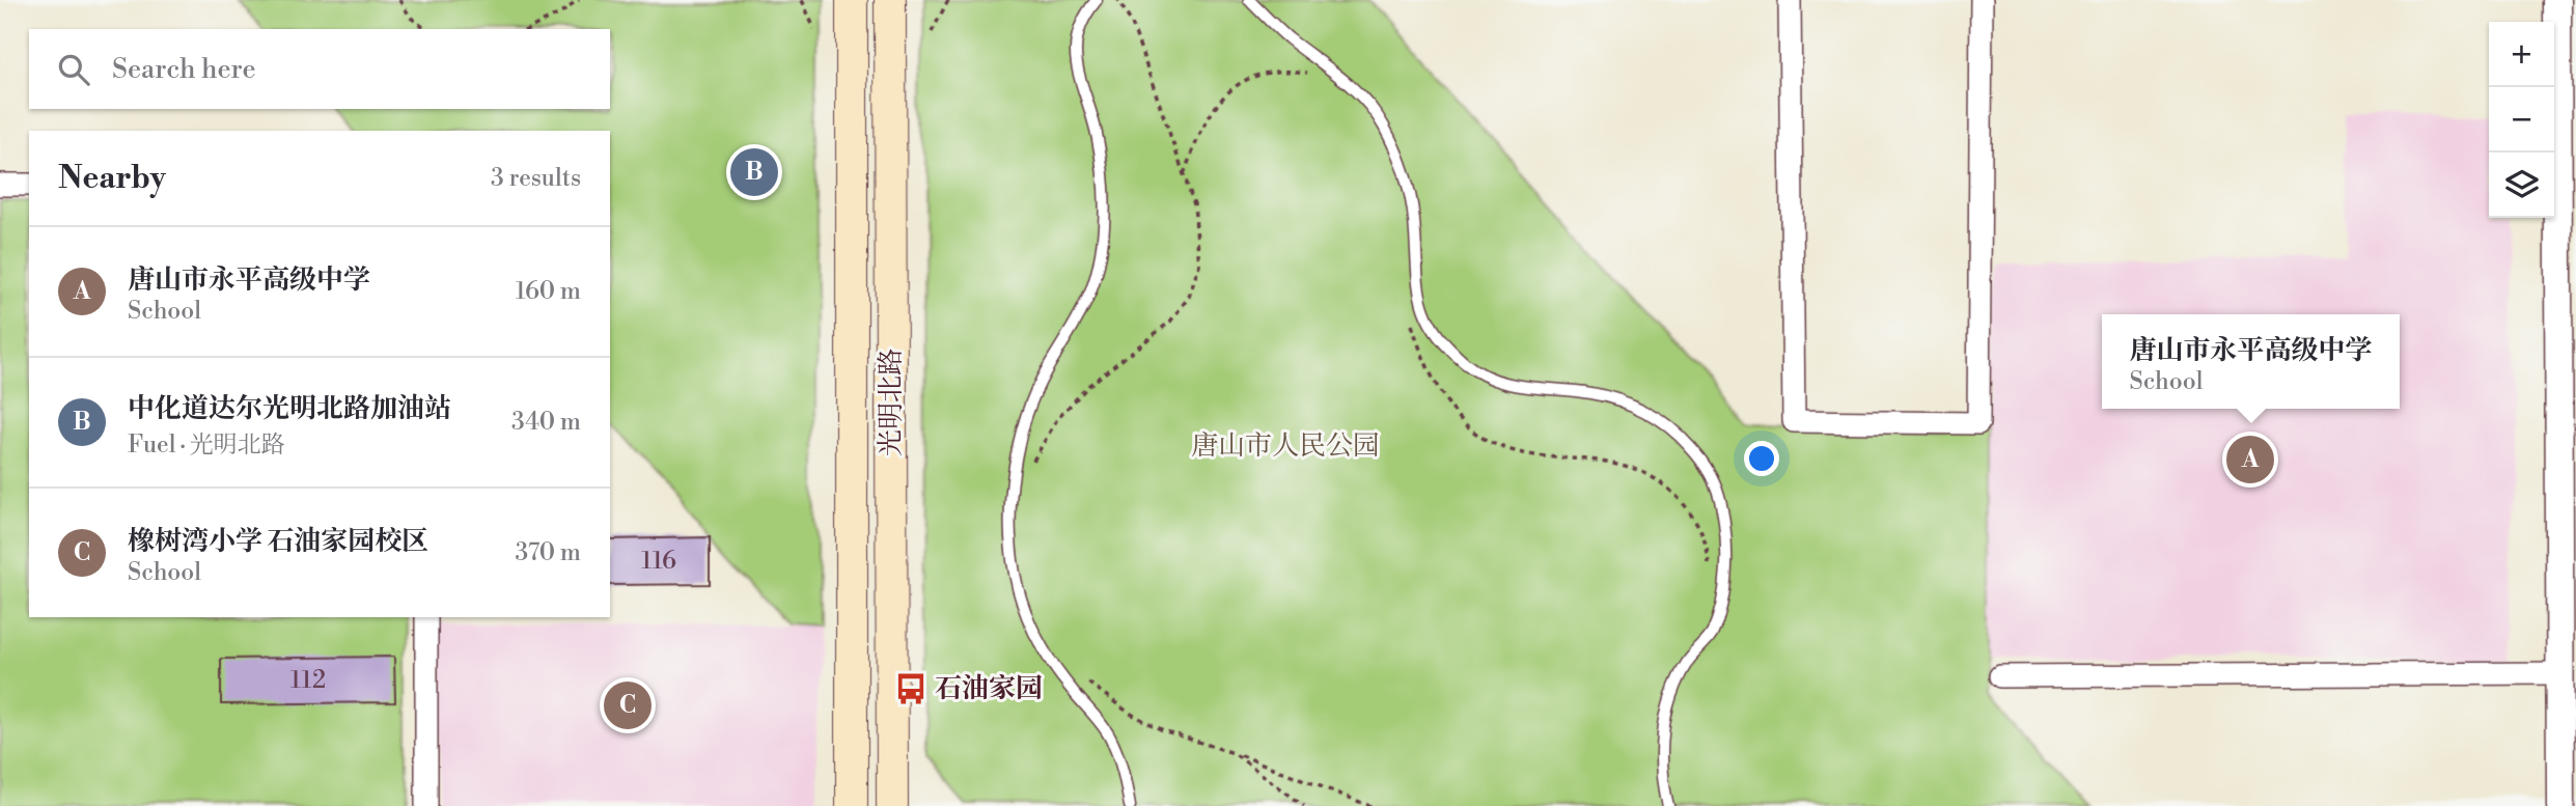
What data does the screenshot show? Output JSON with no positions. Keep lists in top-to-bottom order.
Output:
{
  "streets": {
    "main road": ["光明北路"]
  },
  "parks": ["唐山市人民公园"],
  "places": {
    "bus stop": ["石油家园"]
  },
  "house_numbers": ["116", "112"],
  "page": {
    "map_buttons": ["+", "−"],
    "search": "Search here",
    "heading": ["Nearby", "3 results"],
    "pins": ["B", "A", "C"],
    "list": [
      {
        "mark": "A",
        "name": "唐山市永平高级中学",
        "note": "School",
        "value": "160 m"
      },
      {
        "mark": "B",
        "name": "中化道达尔光明北路加油站",
        "note": "Fuel · 光明北路",
        "value": "340 m"
      },
      {
        "mark": "C",
        "name": "橡树湾小学 石油家园校区",
        "note": "School",
        "value": "370 m"
      }
    ],
    "popup": ["唐山市永平高级中学", "School"]
  }
}
